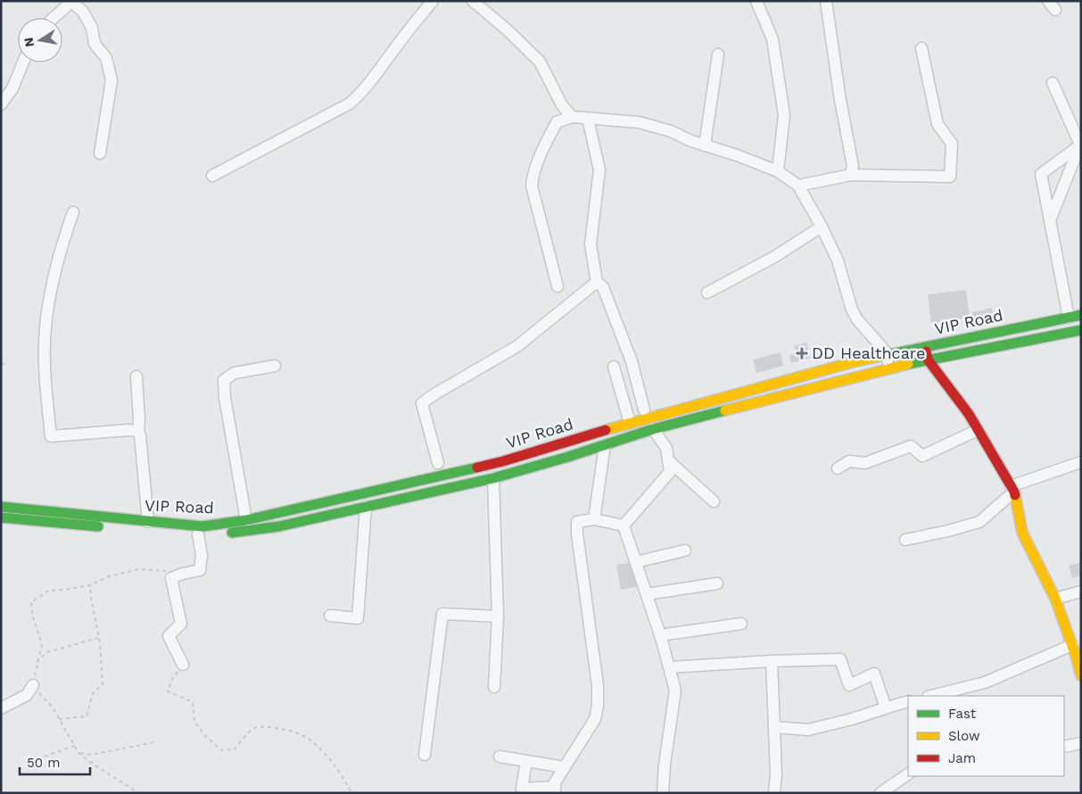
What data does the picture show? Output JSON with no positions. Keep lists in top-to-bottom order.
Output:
{
  "streets": {
    "main road": ["VIP Road"]
  },
  "places": {
    "health": ["DD Healthcare"]
  },
  "legend": ["Fast", "Slow", "Jam"],
  "scale_bar": "50 m",
  "north": "left"
}
